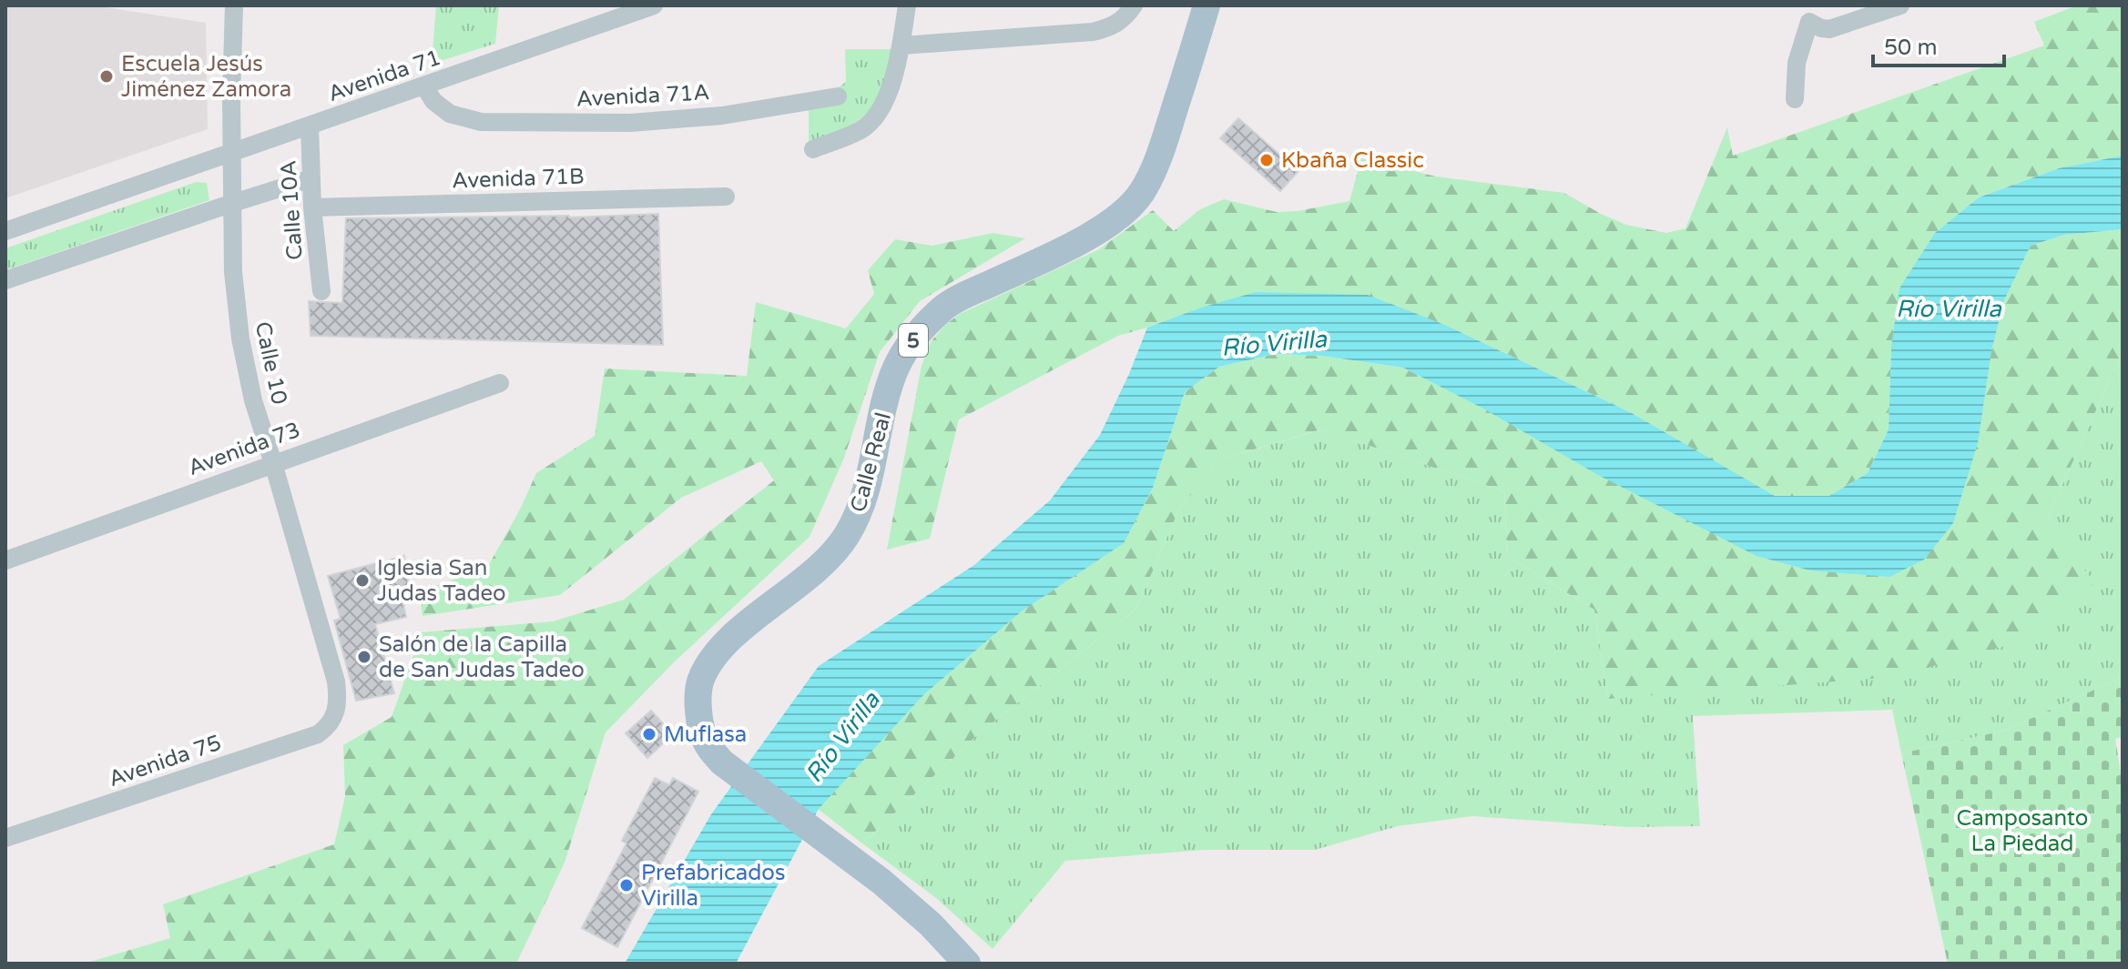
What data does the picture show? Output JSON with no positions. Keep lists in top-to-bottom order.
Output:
{
  "streets": {
    "main road": ["5", "Calle Real"],
    "street": [
      "Avenida 71",
      "Avenida 71A",
      "Avenida 71B",
      "Calle 10A",
      "Calle 10",
      "Avenida 73",
      "Avenida 75"
    ]
  },
  "crossings": [
    ["Avenida 71", "Avenida 71A"],
    ["Avenida 71", "Calle 10A"],
    ["Avenida 71", "Calle 10"],
    ["Avenida 71B", "Calle 10A"],
    ["Calle 10", "Avenida 73"],
    ["Calle 10", "Avenida 75"]
  ],
  "water": ["Río Virilla"],
  "parks": ["Camposanto La Piedad"],
  "places": [
    "Escuela Jesús Jiménez Zamora",
    "Kbaña Classic",
    "Iglesia San Judas Tadeo",
    "Salón de la Capilla de San Judas Tadeo",
    "Muflasa",
    "Prefabricados Virilla"
  ],
  "scale_bar": "50 m"
}
